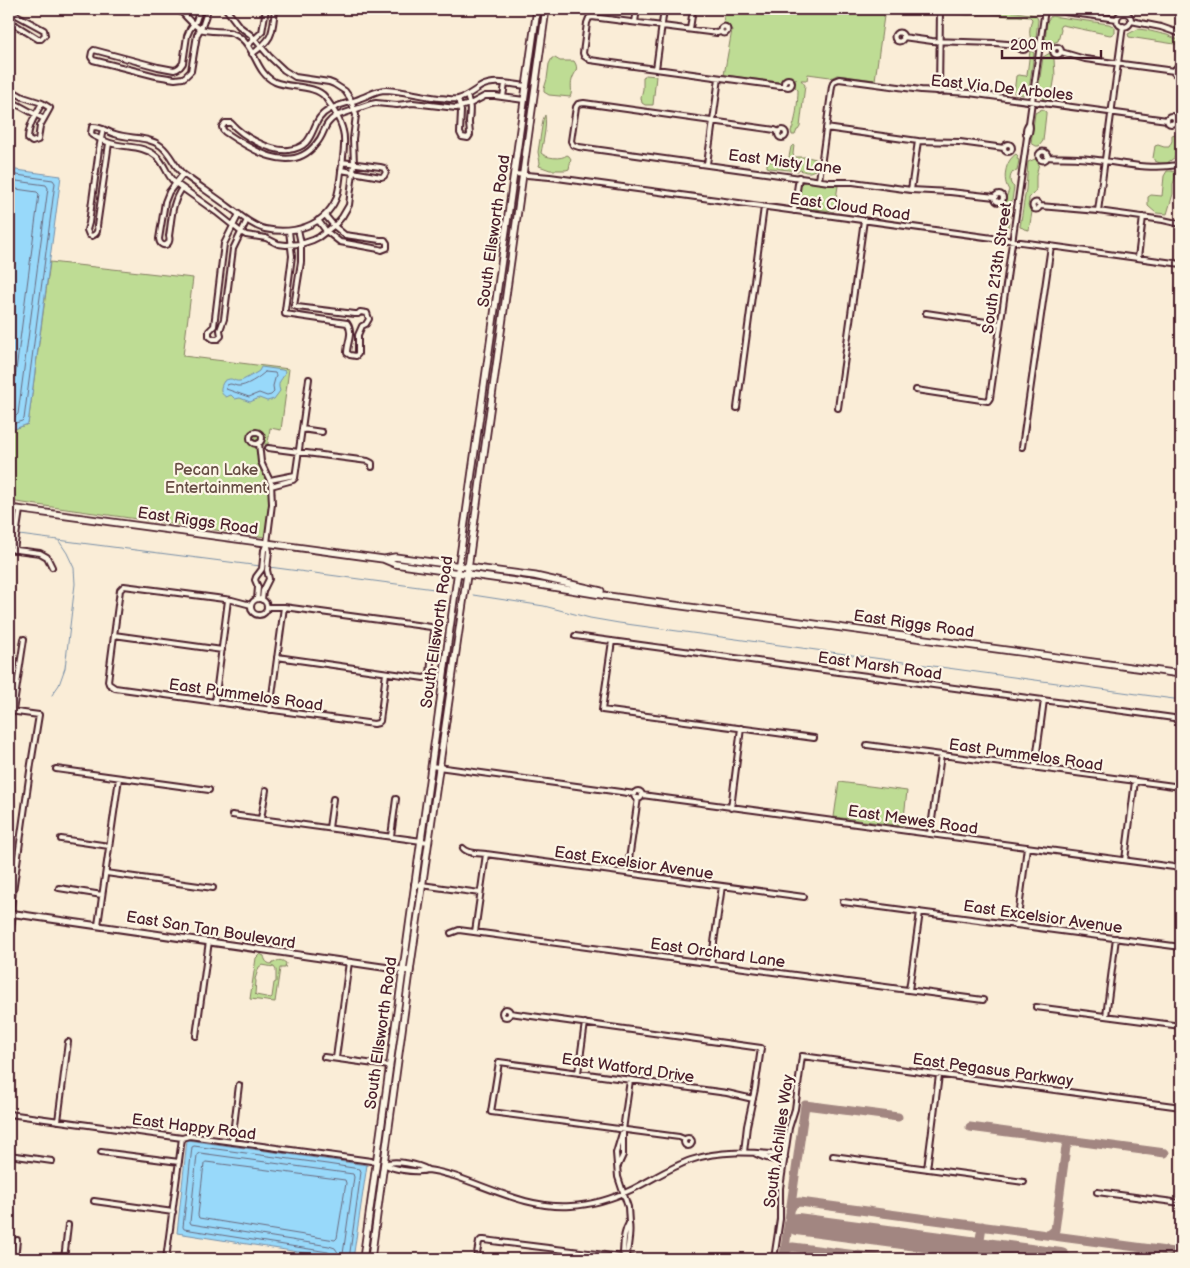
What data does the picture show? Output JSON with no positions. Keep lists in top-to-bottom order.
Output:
{
  "streets": {
    "main road": ["South Ellsworth Road", "East Riggs Road"],
    "street": [
      "East Via De Arboles",
      "East Misty Lane",
      "East Cloud Road",
      "South 213th Street",
      "East Marsh Road",
      "East Pummelos Road",
      "East Mewes Road",
      "East Excelsior Avenue",
      "East San Tan Boulevard",
      "East Orchard Lane",
      "East Watford Drive",
      "East Pegasus Parkway",
      "East Happy Road",
      "South Achilles Way"
    ]
  },
  "crossings": [
    ["East Via De Arboles", "South 213th Street"],
    ["East Cloud Road", "South Ellsworth Road"],
    ["East Cloud Road", "South 213th Street"],
    ["South Ellsworth Road", "East Riggs Road"],
    ["South Ellsworth Road", "East Mewes Road"],
    ["South Ellsworth Road", "East San Tan Boulevard"],
    ["South Ellsworth Road", "East Happy Road"],
    ["East Pegasus Parkway", "South Achilles Way"]
  ],
  "parks": ["Pecan Lake Entertainment"],
  "scale_bar": "200 m"
}
